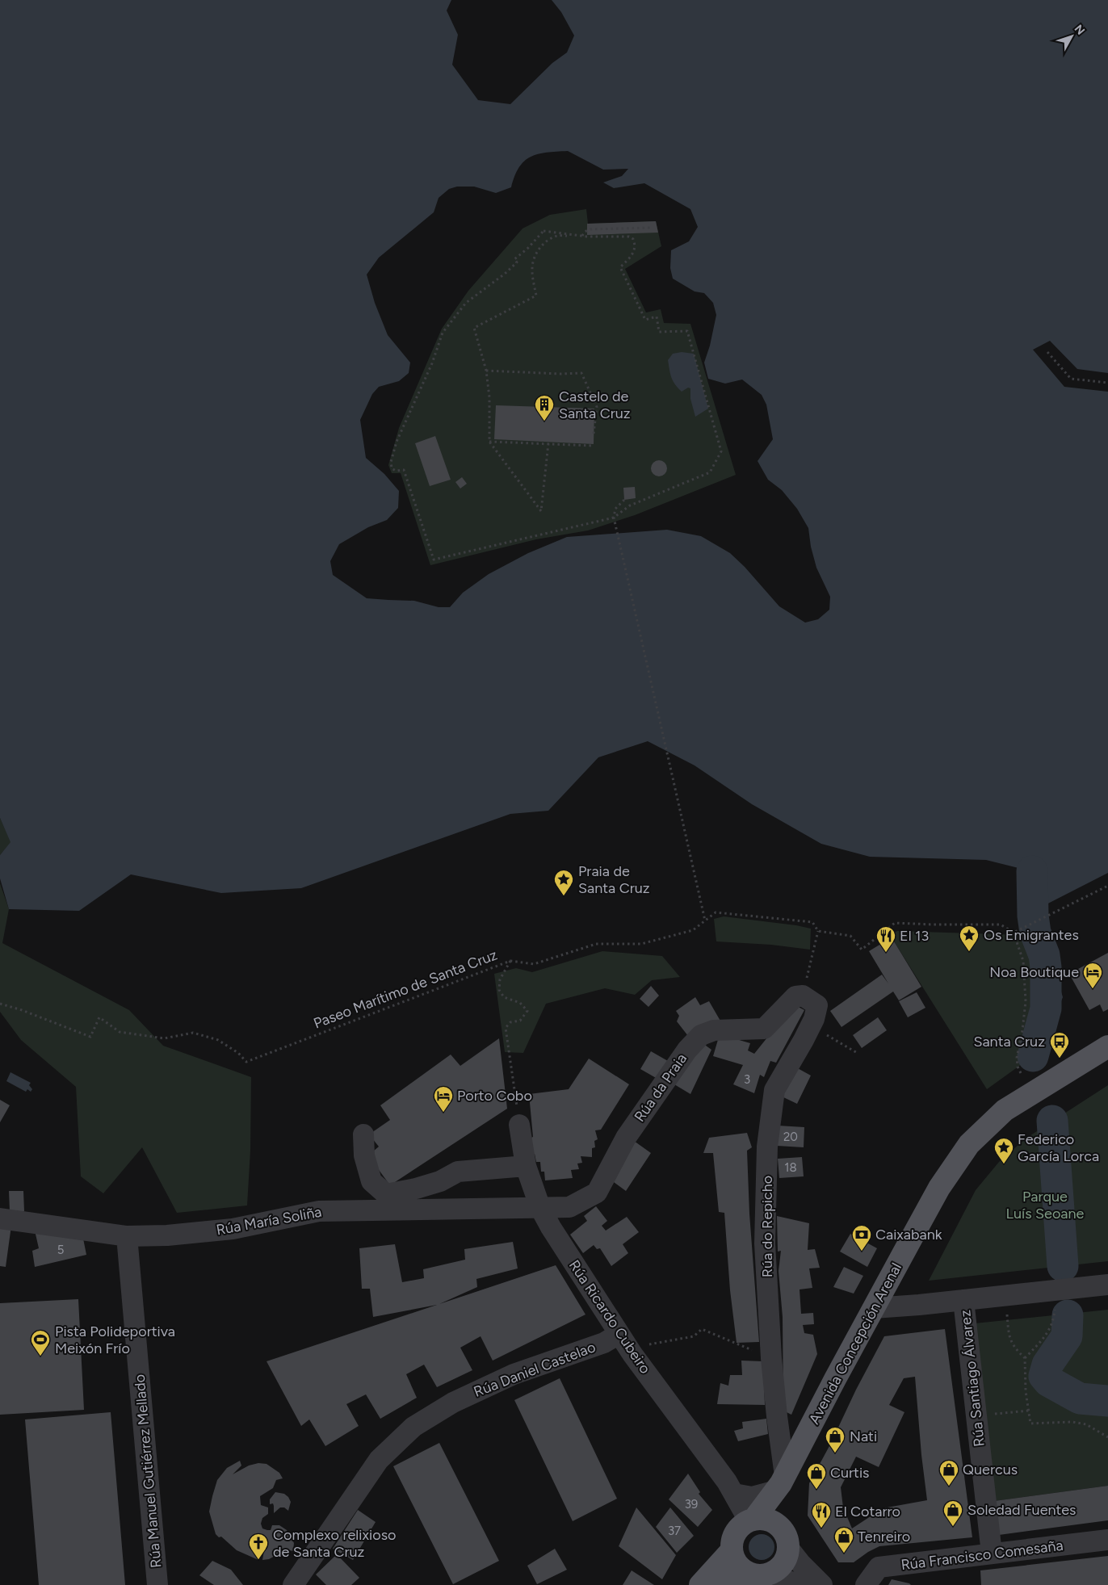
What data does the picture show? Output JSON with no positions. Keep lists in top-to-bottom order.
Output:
{
  "streets": {
    "main road": ["Avenida Concepción Arenal"],
    "street": [
      "Rúa da Praia",
      "Rúa María Soliña",
      "Rúa do Repicho",
      "Rúa Ricardo Cubeiro",
      "Rúa Daniel Castelao",
      "Rúa Santiago Álvarez",
      "Rúa Manuel Gutiérrez Mellado",
      "Rúa Francisco Comesaña"
    ],
    "path": ["Paseo Marítimo de Santa Cruz"]
  },
  "crossings": [
    ["Rúa da Praia", "Rúa María Soliña"],
    ["Rúa da Praia", "Rúa do Repicho"],
    ["Rúa da Praia", "Rúa Ricardo Cubeiro"],
    ["Rúa María Soliña", "Rúa Ricardo Cubeiro"],
    ["Rúa María Soliña", "Rúa Manuel Gutiérrez Mellado"],
    ["Rúa do Repicho", "Avenida Concepción Arenal"],
    ["Rúa Ricardo Cubeiro", "Avenida Concepción Arenal"],
    ["Rúa Ricardo Cubeiro", "Rúa Daniel Castelao"],
    ["Rúa Santiago Álvarez", "Rúa Francisco Comesaña"]
  ],
  "parks": ["Parque Luís Seoane"],
  "places": {
    "building": ["Castelo de Santa Cruz"],
    "place": ["Praia de Santa Cruz", "Os Emigrantes", "Federico García Lorca"],
    "restaurant": ["El 13", "El Cotarro"],
    "hotel": ["Noa Boutique", "Porto Cobo"],
    "bus stop": ["Santa Cruz"],
    "bank": ["Caixabank"],
    "sports": ["Pista Polideportiva Meixón Frío"],
    "shop": [
      "Nati",
      "Quercus",
      "Curtis",
      "Soledad Fuentes",
      "Tenreiro"
    ],
    "church": ["Complexo relixioso de Santa Cruz"]
  },
  "house_numbers": [
    "3",
    "20",
    "18",
    "5",
    "39",
    "37"
  ],
  "north": "top right"
}
